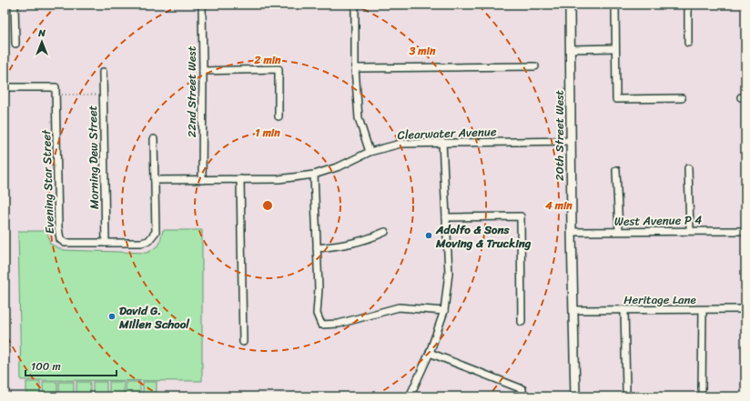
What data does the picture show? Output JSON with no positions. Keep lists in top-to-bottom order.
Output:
{
  "streets": {
    "street": [
      "22nd Street West",
      "Clearwater Avenue",
      "20th Street West",
      "Morning Dew Street",
      "Evening Star Street",
      "West Avenue P 4",
      "Heritage Lane"
    ]
  },
  "crossings": [
    ["22nd Street West", "Clearwater Avenue"],
    ["Clearwater Avenue", "20th Street West"],
    ["Clearwater Avenue", "Evening Star Street"],
    ["20th Street West", "West Avenue P 4"],
    ["20th Street West", "Heritage Lane"],
    ["Morning Dew Street", "Evening Star Street"]
  ],
  "places": ["Adolfo & Sons Moving & Trucking", "David G. Millen School"],
  "scale_bar": "100 m",
  "north": "top",
  "rings": [
    "3 min",
    "2 min",
    "1 min",
    "4 min"
  ]
}
